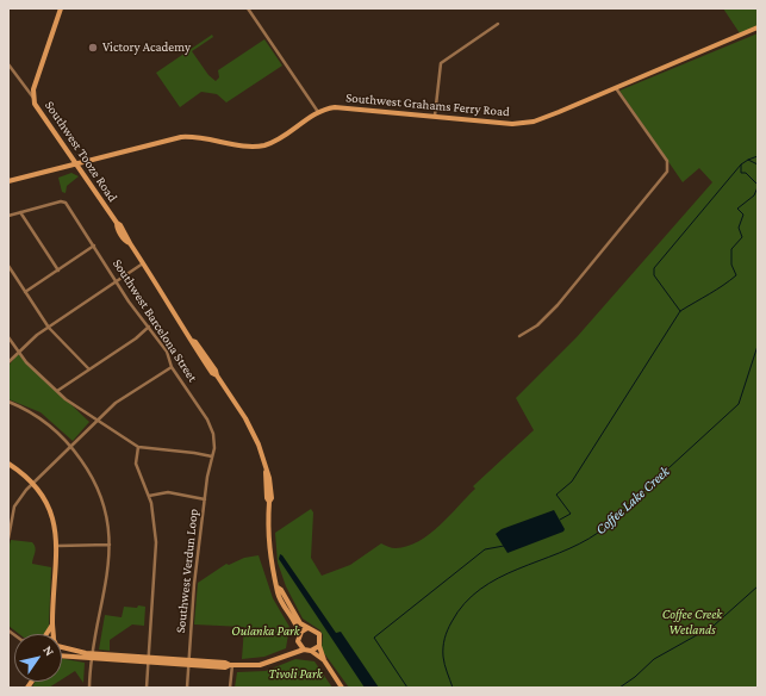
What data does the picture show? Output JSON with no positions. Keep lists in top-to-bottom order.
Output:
{
  "streets": {
    "main road": ["Southwest Grahams Ferry Road", "Southwest Tooze Road"],
    "street": ["Southwest Barcelona Street", "Southwest Verdun Loop"]
  },
  "crossings": [
    ["Southwest Grahams Ferry Road", "Southwest Tooze Road"],
    ["Southwest Barcelona Street", "Southwest Verdun Loop"]
  ],
  "water": ["Coffee Lake Creek"],
  "parks": ["Coffee Creek Wetlands", "Oulanka Park", "Tivoli Park"],
  "places": ["Victory Academy"],
  "north": "top right"
}
